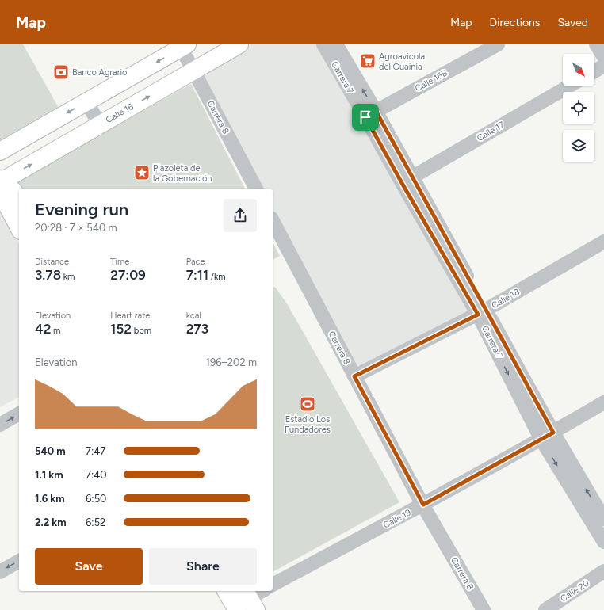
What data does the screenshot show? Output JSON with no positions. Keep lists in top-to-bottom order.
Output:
{
  "streets": {
    "street": [
      "Carrera 7",
      "Calle 16B",
      "Calle 16",
      "Carrera 8",
      "Calle 17",
      "Calle 18",
      "Calle 19",
      "Calle 20"
    ]
  },
  "crossings": [
    ["Carrera 7", "Calle 16B"],
    ["Carrera 7", "Calle 17"],
    ["Carrera 7", "Calle 18"],
    ["Carrera 7", "Calle 19"],
    ["Calle 16", "Carrera 8"],
    ["Carrera 8", "Calle 18"],
    ["Carrera 8", "Calle 19"]
  ],
  "places": {
    "supermarket": ["Agroavicola del Guainia"],
    "bank": ["Banco Agrario"],
    "place": ["Plazoleta de la Gobernación"],
    "sports": ["Estadio Los Fundadores"]
  },
  "north": "bottom right",
  "page": {
    "header": "Map",
    "nav": ["Map", "Directions", "Saved"],
    "heading": ["Evening run", "20:28 · 7 × 540 m"],
    "stats": [
      ["Distance", "3.78 km"],
      ["Time", "27:09"],
      ["Pace", "7:11 /km"],
      ["Elevation", "42 m"],
      ["Heart rate", "152 bpm"],
      ["kcal", "273"]
    ],
    "chart": ["Elevation", "196–202 m"],
    "list": [
      {
        "name": "540 m",
        "note": "7:47"
      },
      {
        "name": "1.1 km",
        "note": "7:40"
      },
      {
        "name": "1.6 km",
        "note": "6:50"
      },
      {
        "name": "2.2 km",
        "note": "6:52"
      }
    ],
    "buttons": ["Save", "Share"]
  }
}
